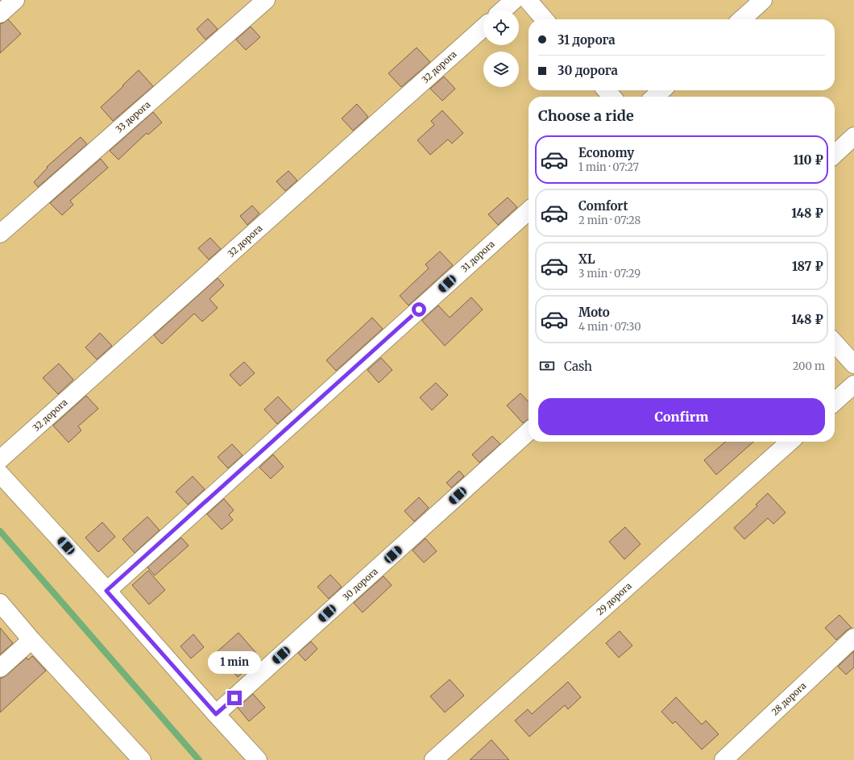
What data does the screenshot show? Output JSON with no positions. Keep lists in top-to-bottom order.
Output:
{
  "streets": {
    "street": [
      "32 дорога",
      "33 дорога",
      "31 дорога",
      "30 дорога",
      "29 дорога",
      "28 дорога"
    ]
  },
  "page": {
    "banner": ["31 дорога", "30 дорога"],
    "heading": "Choose a ride",
    "list": [
      {
        "name": "Economy",
        "note": "1 min · 07:27",
        "value": "110 ₽"
      },
      {
        "name": "Comfort",
        "note": "2 min · 07:28",
        "value": "148 ₽"
      },
      {
        "name": "XL",
        "note": "3 min · 07:29",
        "value": "187 ₽"
      },
      {
        "name": "Moto",
        "note": "4 min · 07:30",
        "value": "148 ₽"
      }
    ],
    "pay": ["Cash", "200 m"],
    "buttons": "Confirm",
    "bubble": "1 min"
  }
}
